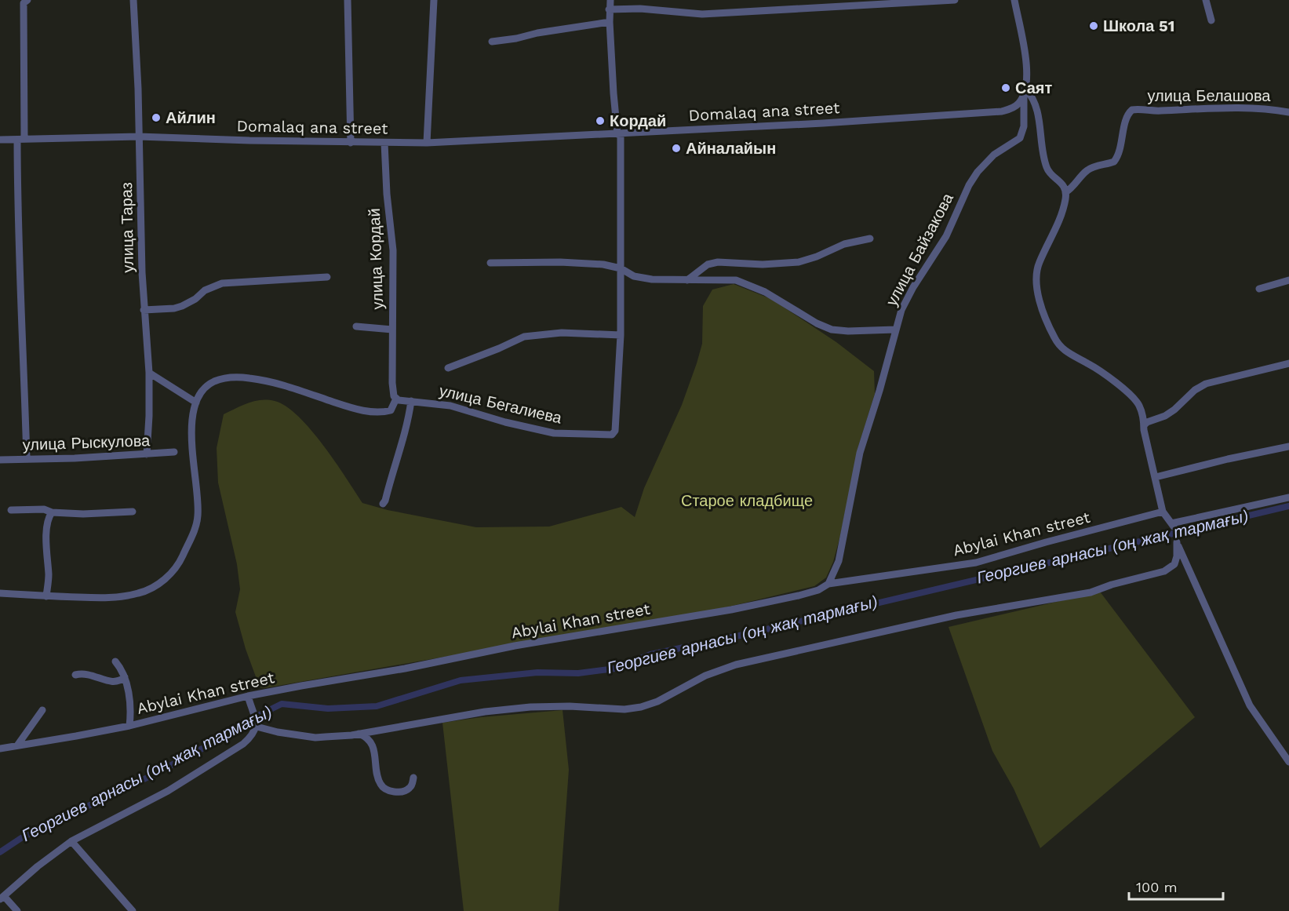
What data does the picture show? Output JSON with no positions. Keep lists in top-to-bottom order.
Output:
{
  "streets": {
    "street": [
      "улица Белашова",
      "Domalaq ana street",
      "улица Тараз",
      "улица Байзакова",
      "улица Кордай",
      "улица Бегалиева",
      "улица Рыскулова",
      "Abylai Khan street"
    ]
  },
  "crossings": [
    ["Domalaq ana street", "улица Тараз"],
    ["Domalaq ana street", "улица Байзакова"],
    ["Domalaq ana street", "улица Кордай"],
    ["Domalaq ana street", "улица Бегалиева"],
    ["улица Тараз", "улица Рыскулова"],
    ["улица Байзакова", "улица Бегалиева"],
    ["улица Байзакова", "Abylai Khan street"],
    ["улица Кордай", "улица Бегалиева"]
  ],
  "water": ["Георгиев арнасы (оң жақ тармағы)"],
  "parks": ["Старое кладбище"],
  "places": [
    "Школа 51",
    "Саят",
    "Айлин",
    "Кордай",
    "Айналайын"
  ],
  "scale_bar": "100 m"
}
